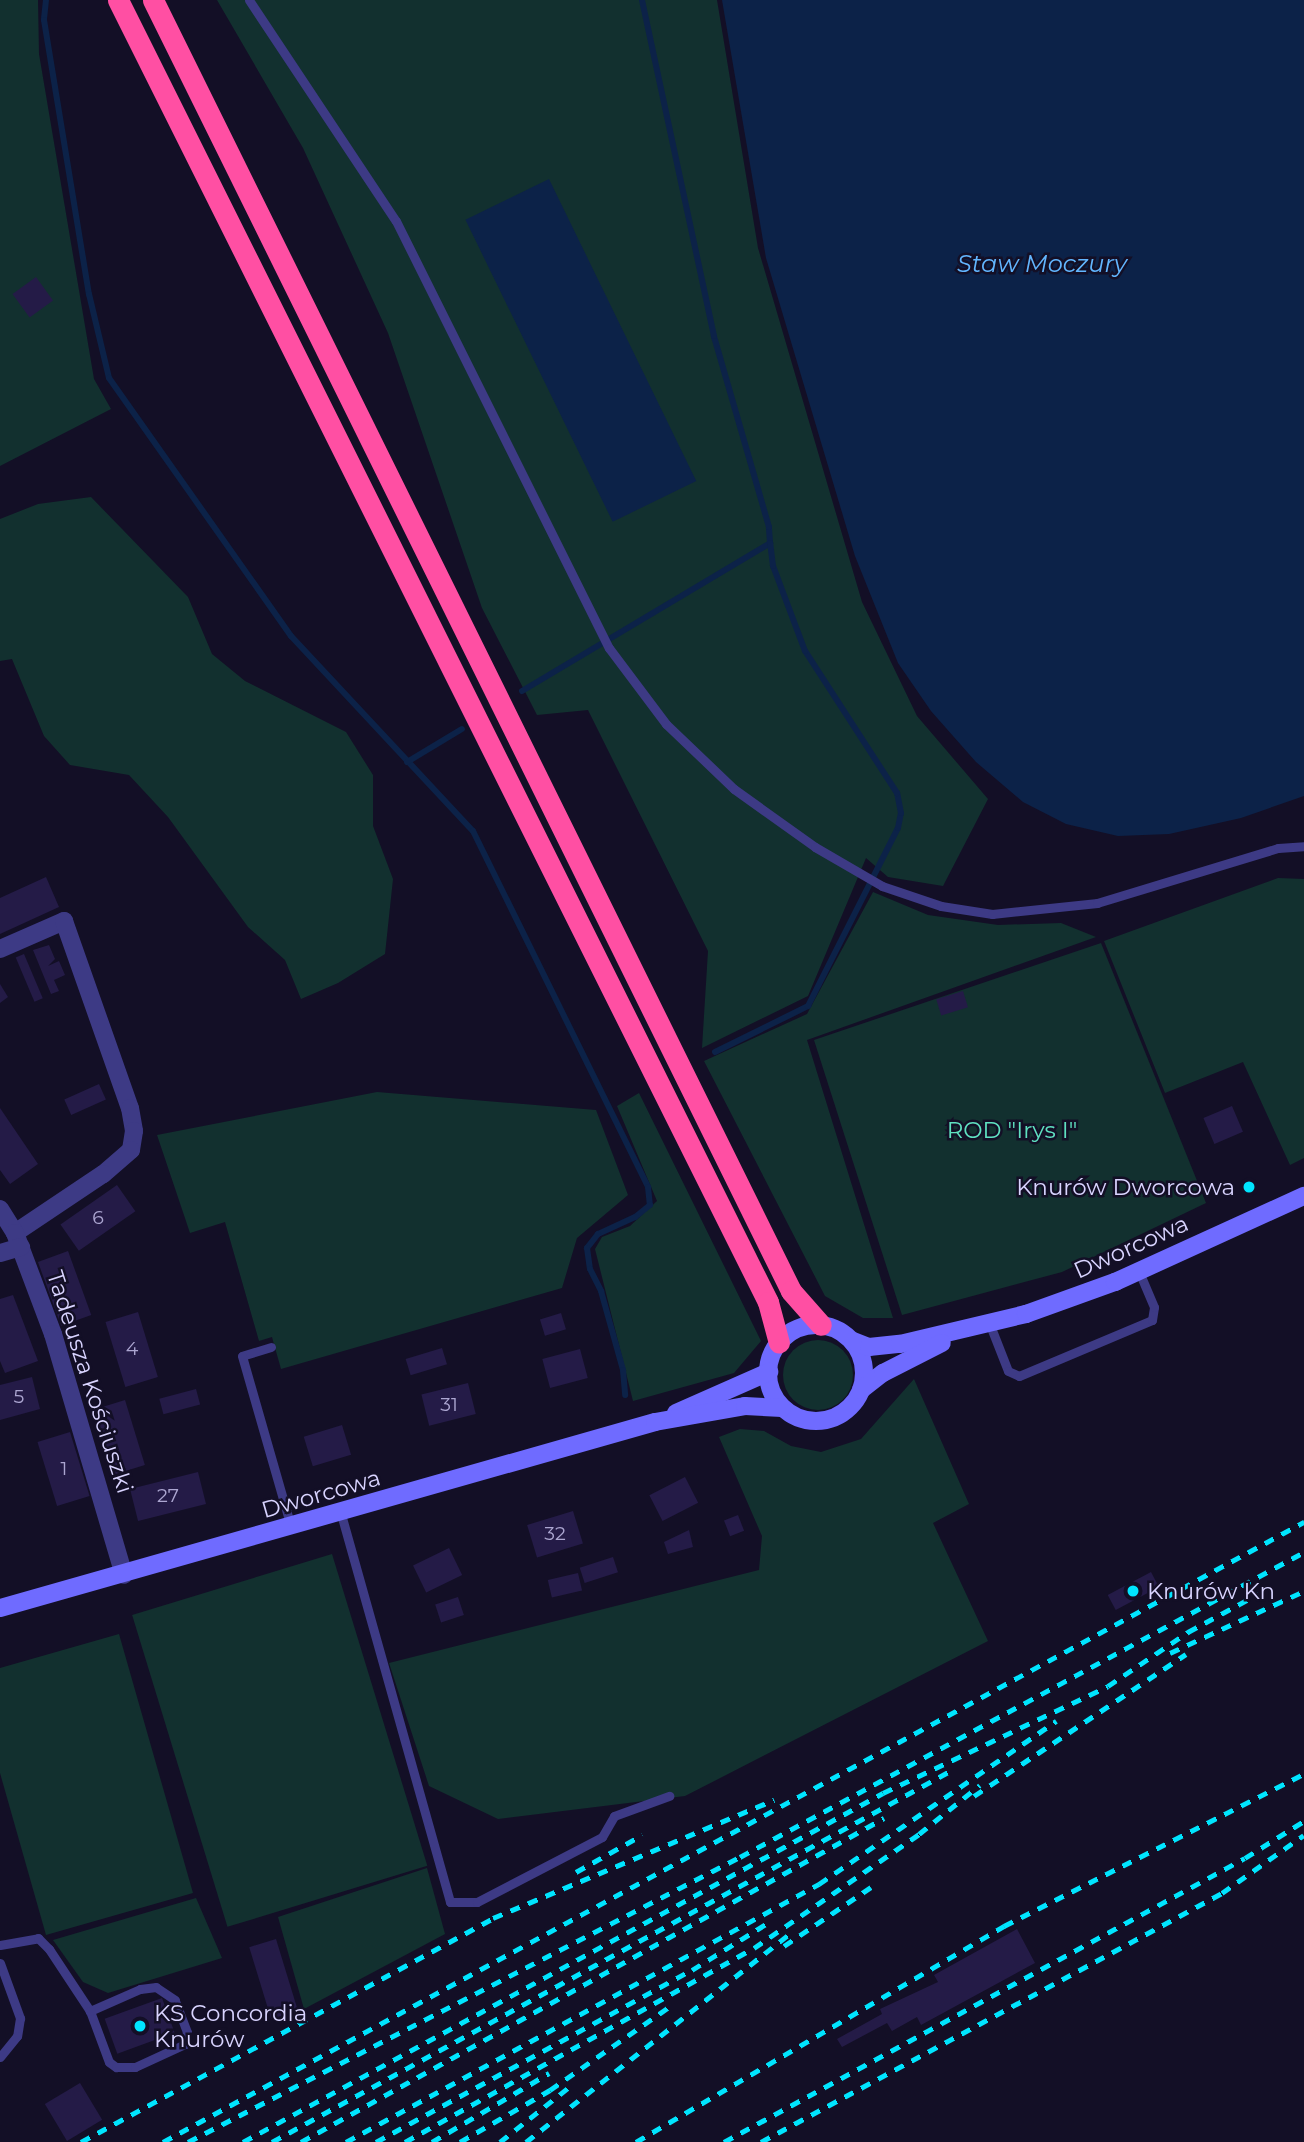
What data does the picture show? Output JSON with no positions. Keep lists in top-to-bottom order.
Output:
{
  "streets": {
    "main road": ["Dworcowa"],
    "street": ["Tadeusza Kościuszki"]
  },
  "crossings": [
    ["Dworcowa", "Tadeusza Kościuszki"]
  ],
  "water": ["Staw Moczury"],
  "parks": ["ROD \"Irys I\""],
  "places": ["Knurów Dworcowa", "Knurów Kn", "KS Concordia Knurów"],
  "house_numbers": [
    "6",
    "4",
    "5",
    "31",
    "1",
    "27",
    "32"
  ]
}
